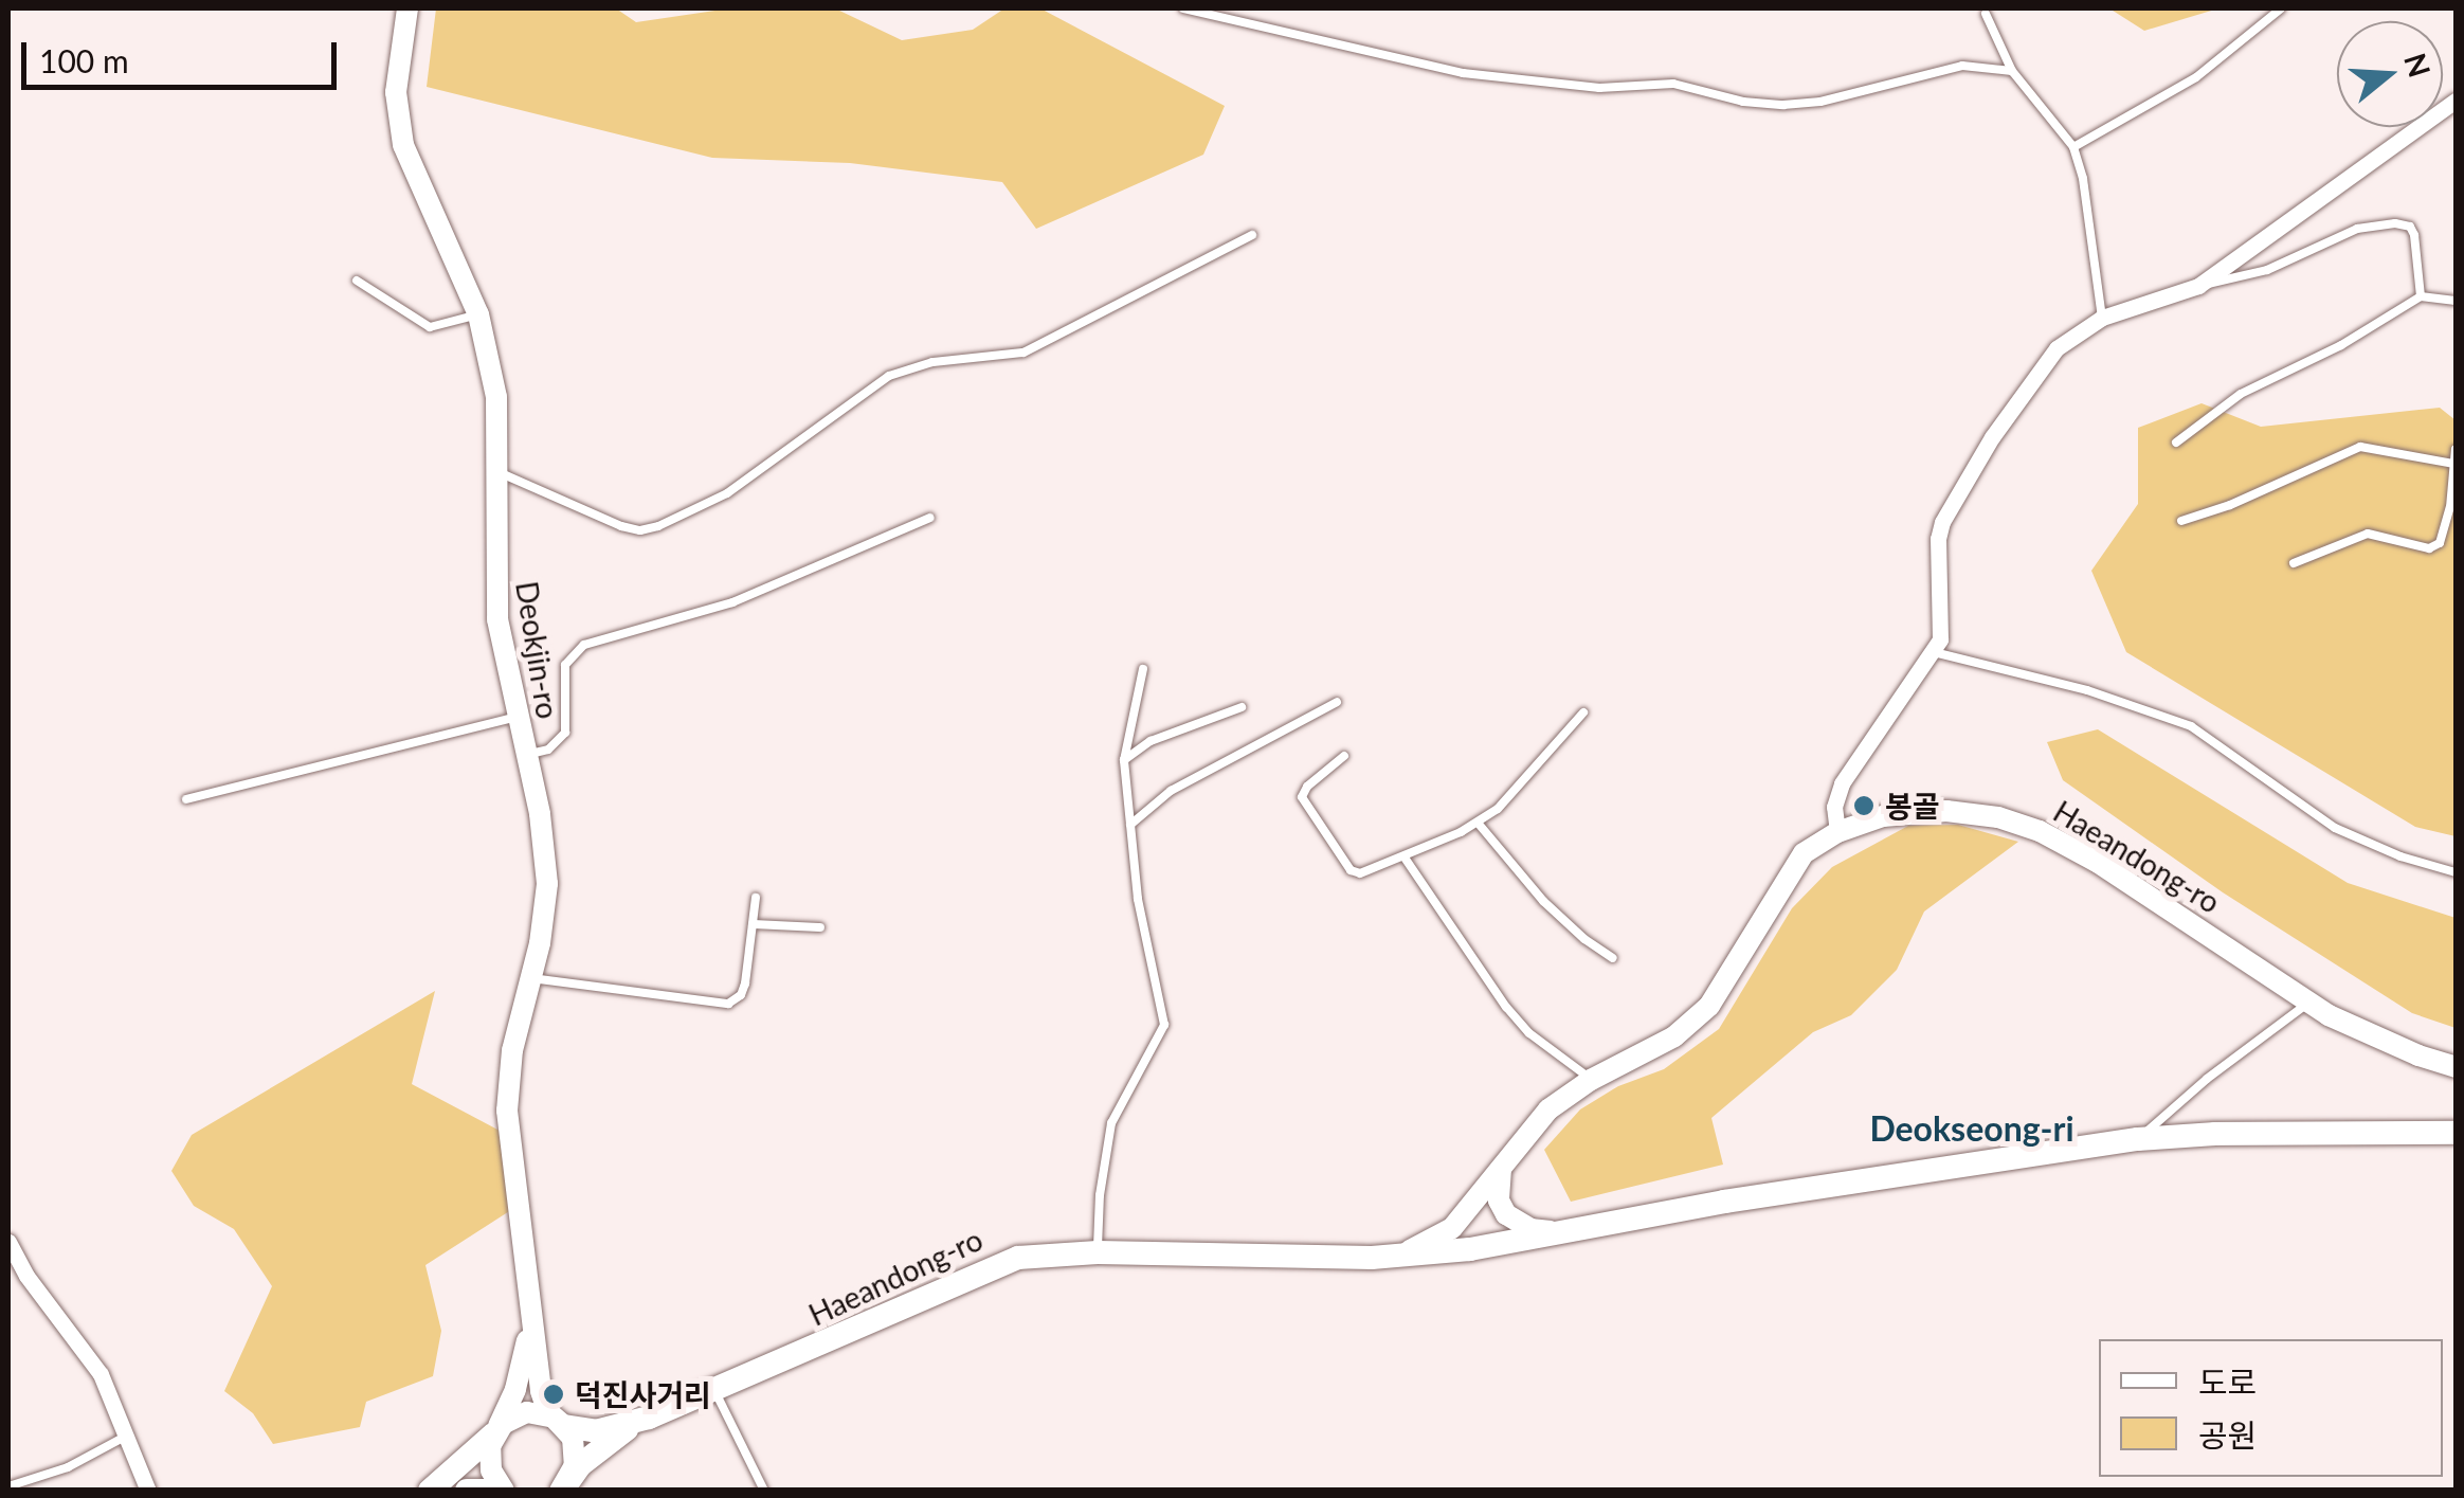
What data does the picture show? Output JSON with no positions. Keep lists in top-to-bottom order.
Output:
{
  "streets": {
    "main road": ["Haeandong-ro"],
    "street": ["Deokjin-ro"]
  },
  "crossings": [
    ["Deokjin-ro", "Haeandong-ro"]
  ],
  "districts": ["Deokseong-ri"],
  "places": ["봉골", "덕진사거리"],
  "legend": ["도로", "공원"],
  "scale_bar": "100 m",
  "north": "right"
}
